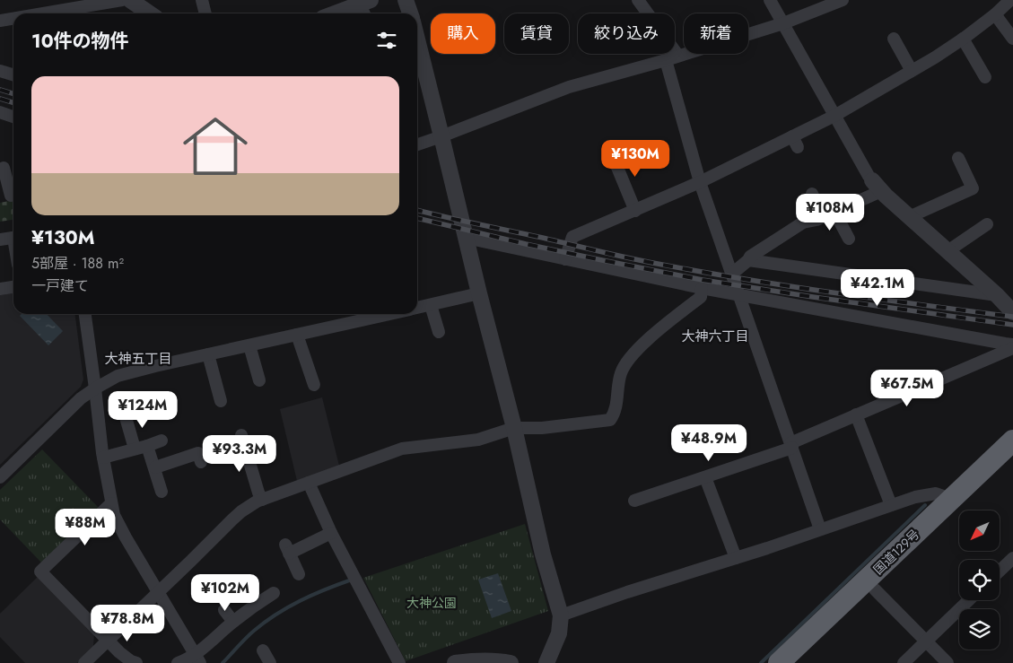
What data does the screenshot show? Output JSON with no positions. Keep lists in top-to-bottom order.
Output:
{
  "streets": {
    "highway": ["国道129号"]
  },
  "districts": ["大神六丁目", "大神五丁目"],
  "parks": ["大神公園"],
  "north": "bottom left",
  "page": {
    "chip": [
      "購入",
      "賃貸",
      "絞り込み",
      "新着"
    ],
    "heading": "10件の物件",
    "list": [
      {
        "name": "¥130M",
        "note": "5部屋 · 188 m² · 一戸建て"
      }
    ],
    "price": [
      "¥130M",
      "¥108M",
      "¥42.1M",
      "¥67.5M",
      "¥124M",
      "¥48.9M",
      "¥93.3M",
      "¥88M",
      "¥102M",
      "¥78.8M"
    ]
  }
}
